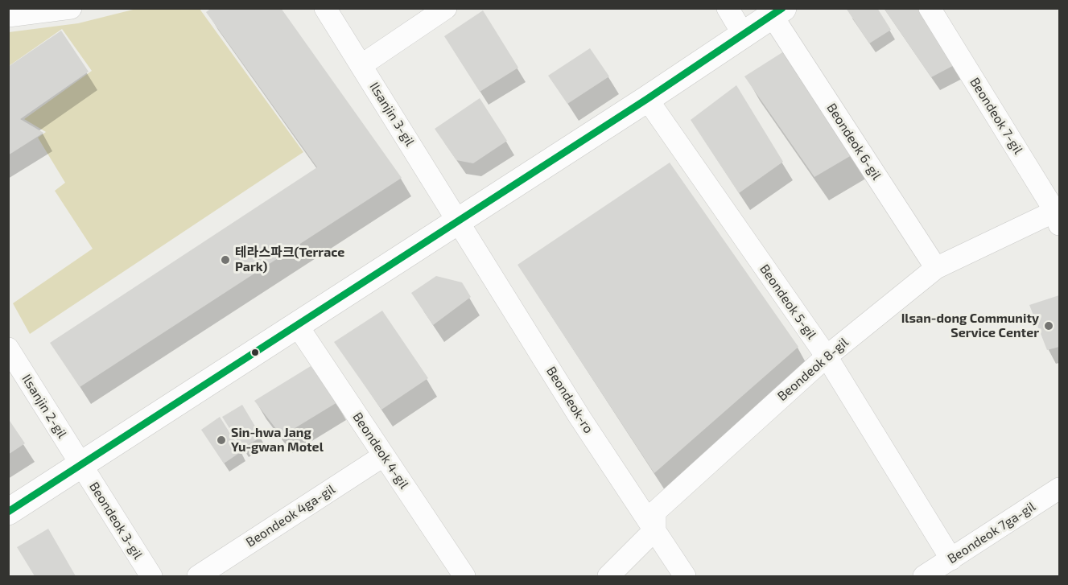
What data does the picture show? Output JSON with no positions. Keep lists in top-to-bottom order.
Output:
{
  "streets": {
    "street": [
      "Ilsanjin 3-gil",
      "Beondeok 7-gil",
      "Beondeok 6-gil",
      "Beondeok 5-gil",
      "Beondeok 8-gil",
      "Beondeok-ro",
      "Ilsanjin 2-gil",
      "Beondeok 4-gil",
      "Beondeok 4ga-gil",
      "Beondeok 3-gil",
      "Beondeok 7ga-gil"
    ]
  },
  "crossings": [
    ["Ilsanjin 3-gil", "Beondeok-ro"],
    ["Beondeok 7-gil", "Beondeok 8-gil"],
    ["Beondeok 6-gil", "Beondeok 8-gil"],
    ["Beondeok 5-gil", "Beondeok 8-gil"],
    ["Beondeok 5-gil", "Beondeok 7ga-gil"],
    ["Beondeok 8-gil", "Beondeok-ro"],
    ["Ilsanjin 2-gil", "Beondeok 3-gil"],
    ["Beondeok 4-gil", "Beondeok 4ga-gil"]
  ],
  "places": ["테라스파크(Terrace Park)", "Ilsan-dong Community Service Center", "Sin-hwa Jang Yu-gwan Motel"]
}
